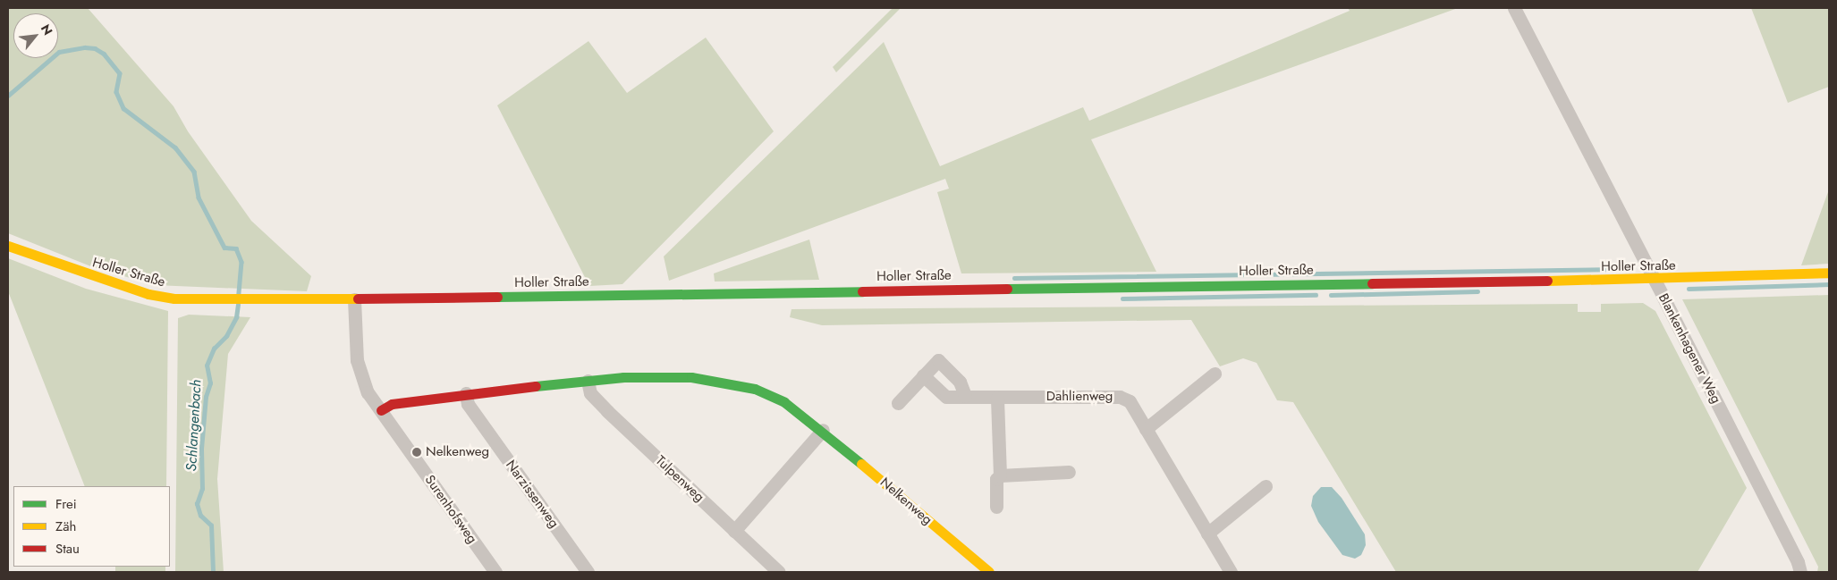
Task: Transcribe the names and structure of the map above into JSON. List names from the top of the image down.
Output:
{
  "streets": {
    "street": [
      "Holler Straße",
      "Blankenhagener Weg",
      "Dahlienweg",
      "Tulpenweg",
      "Narzissenweg",
      "Nelkenweg",
      "Surenhofsweg"
    ]
  },
  "crossings": [
    ["Holler Straße", "Blankenhagener Weg"],
    ["Holler Straße", "Surenhofsweg"],
    ["Tulpenweg", "Nelkenweg"],
    ["Narzissenweg", "Nelkenweg"],
    ["Nelkenweg", "Surenhofsweg"]
  ],
  "water": ["Schlangenbach"],
  "places": ["Nelkenweg"],
  "legend": ["Frei", "Zäh", "Stau"],
  "north": "top right"
}
